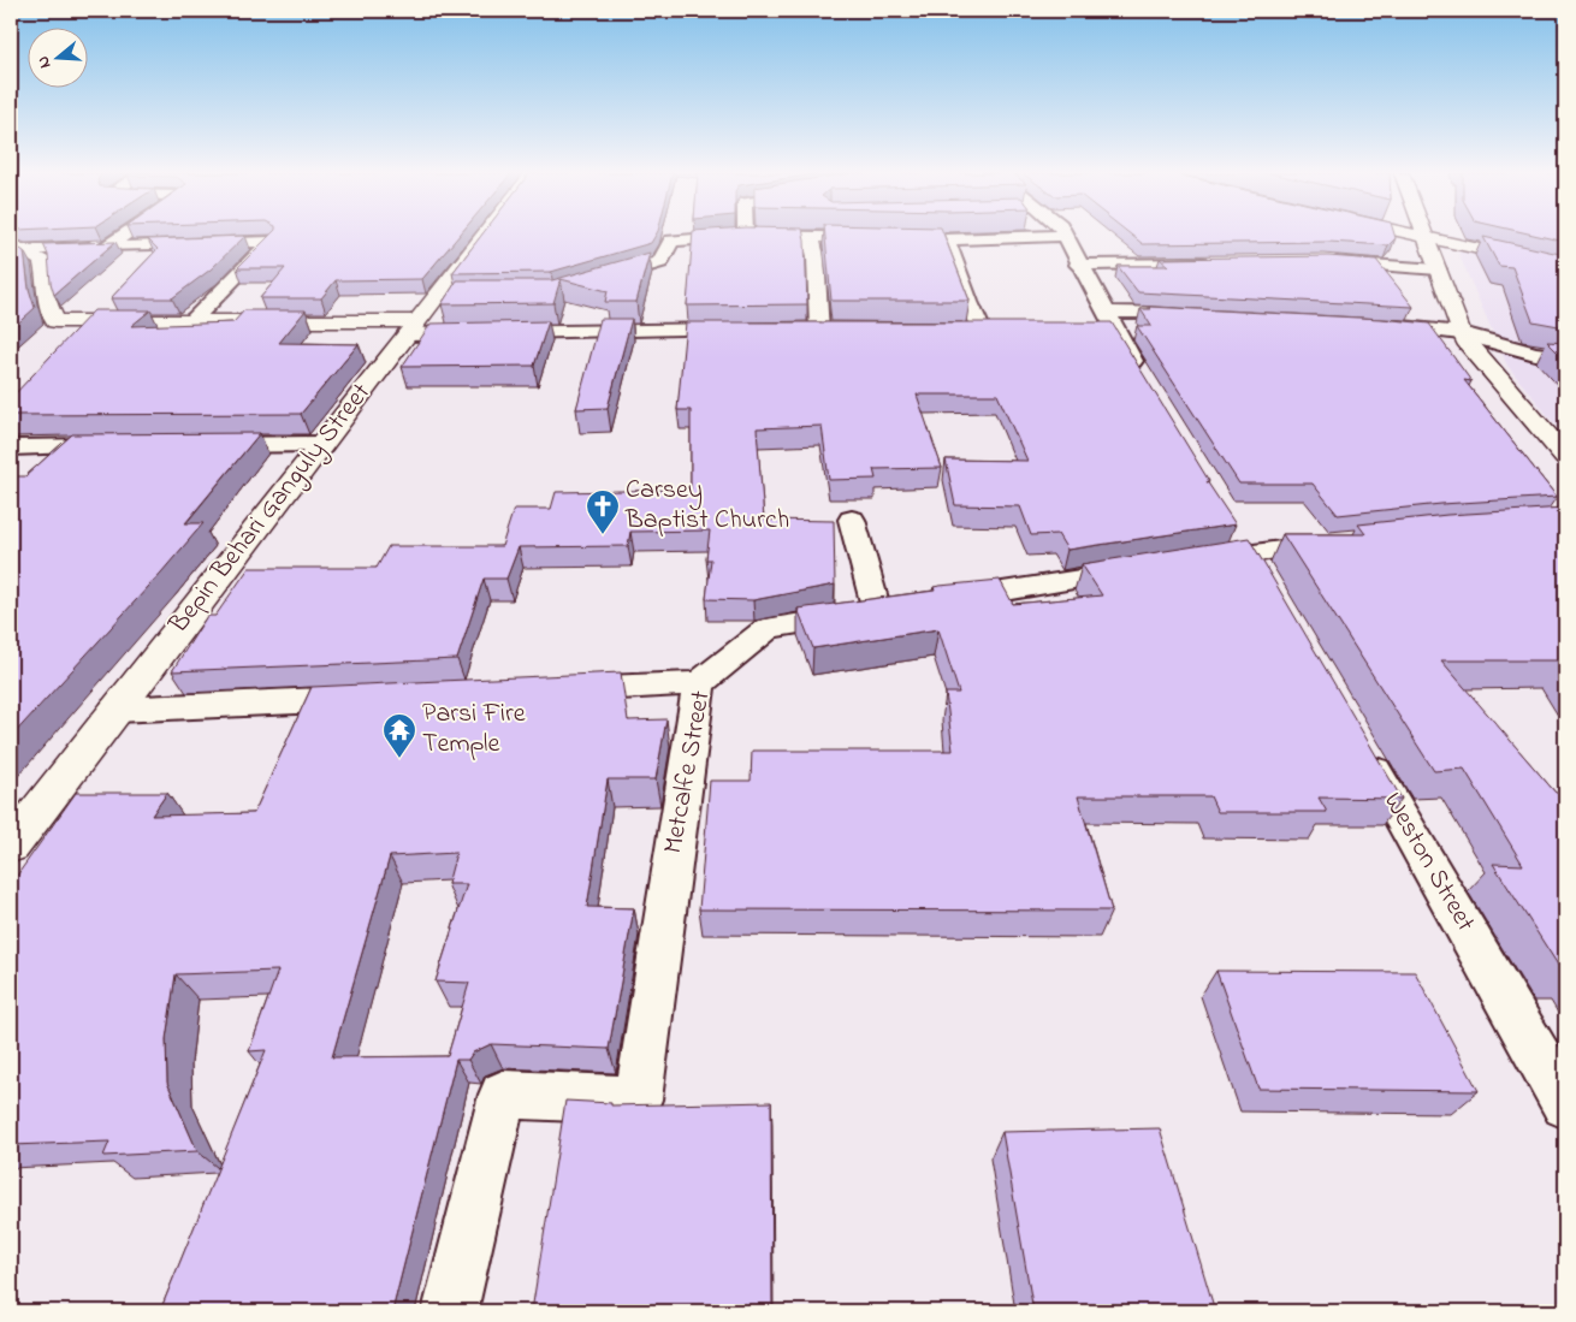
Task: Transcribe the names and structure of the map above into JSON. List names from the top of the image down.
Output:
{
  "streets": {
    "main road": ["Bepin Behari Ganguly Street"],
    "street": ["Metcalfe Street", "Weston Street"]
  },
  "places": {
    "church": ["Carsey Baptist Church"],
    "temple": ["Parsi Fire Temple"]
  },
  "north": "left"
}
